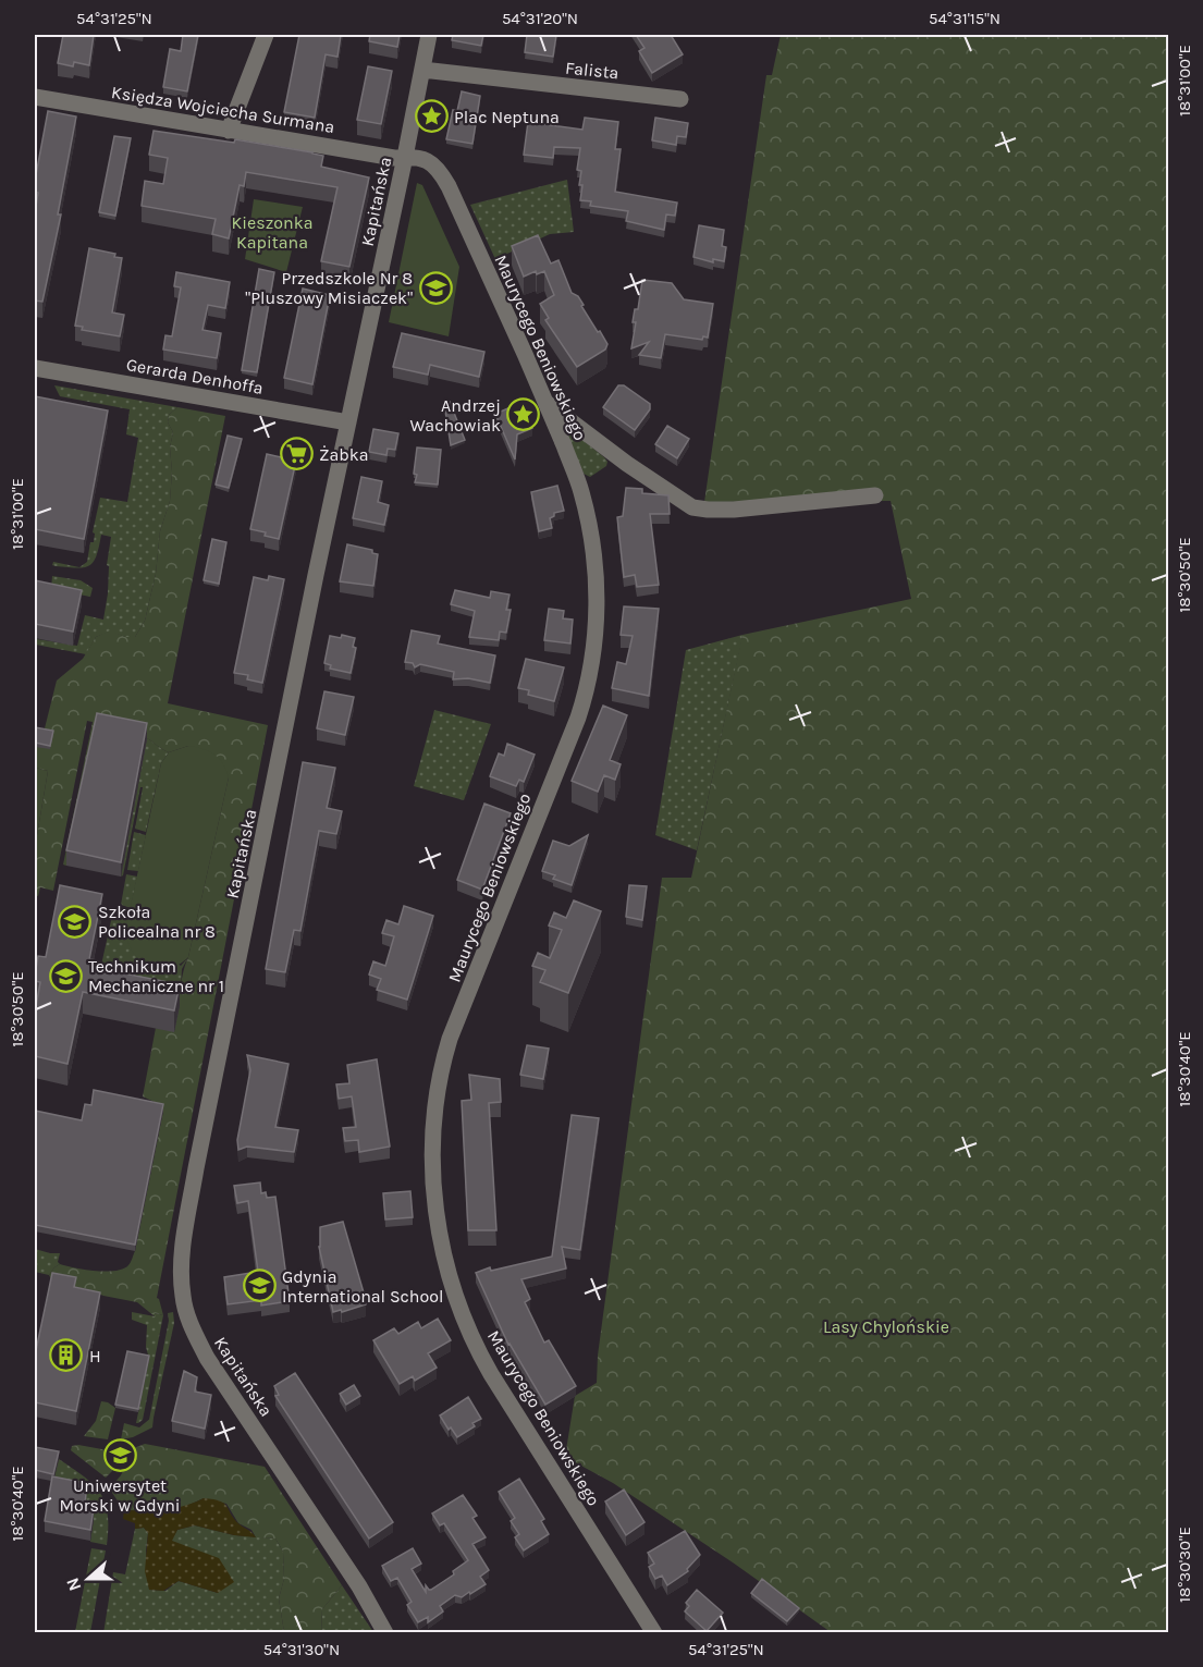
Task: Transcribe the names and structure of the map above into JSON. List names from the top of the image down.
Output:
{
  "streets": {
    "street": [
      "Falista",
      "Księdza Wojciecha Surmana",
      "Kapitańska",
      "Maurycego Beniowskiego",
      "Gerarda Denhoffa"
    ]
  },
  "crossings": [
    ["Falista", "Kapitańska"],
    ["Księdza Wojciecha Surmana", "Kapitańska"],
    ["Księdza Wojciecha Surmana", "Maurycego Beniowskiego"],
    ["Kapitańska", "Maurycego Beniowskiego"],
    ["Kapitańska", "Gerarda Denhoffa"]
  ],
  "parks": ["Kieszonka Kapitana", "Lasy Chylońskie"],
  "places": {
    "place": ["Plac Neptuna", "Andrzej Wachowiak"],
    "school or university": [
      "Przedszkole Nr 8 \"Pluszowy Misiaczek\"",
      "Szkoła Policealna nr 8",
      "Technikum Mechaniczne nr 1",
      "Gdynia International School",
      "Uniwersytet Morski w Gdyni"
    ],
    "supermarket": ["Żabka"],
    "building": ["H"]
  },
  "north": "left",
  "coordinates": [
    "54°31'25\"N",
    "54°31'20\"N",
    "54°31'15\"N",
    "18°31'00\"E",
    "18°30'50\"E",
    "18°30'40\"E",
    "18°30'30\"E",
    "54°31'30\"N"
  ]
}
